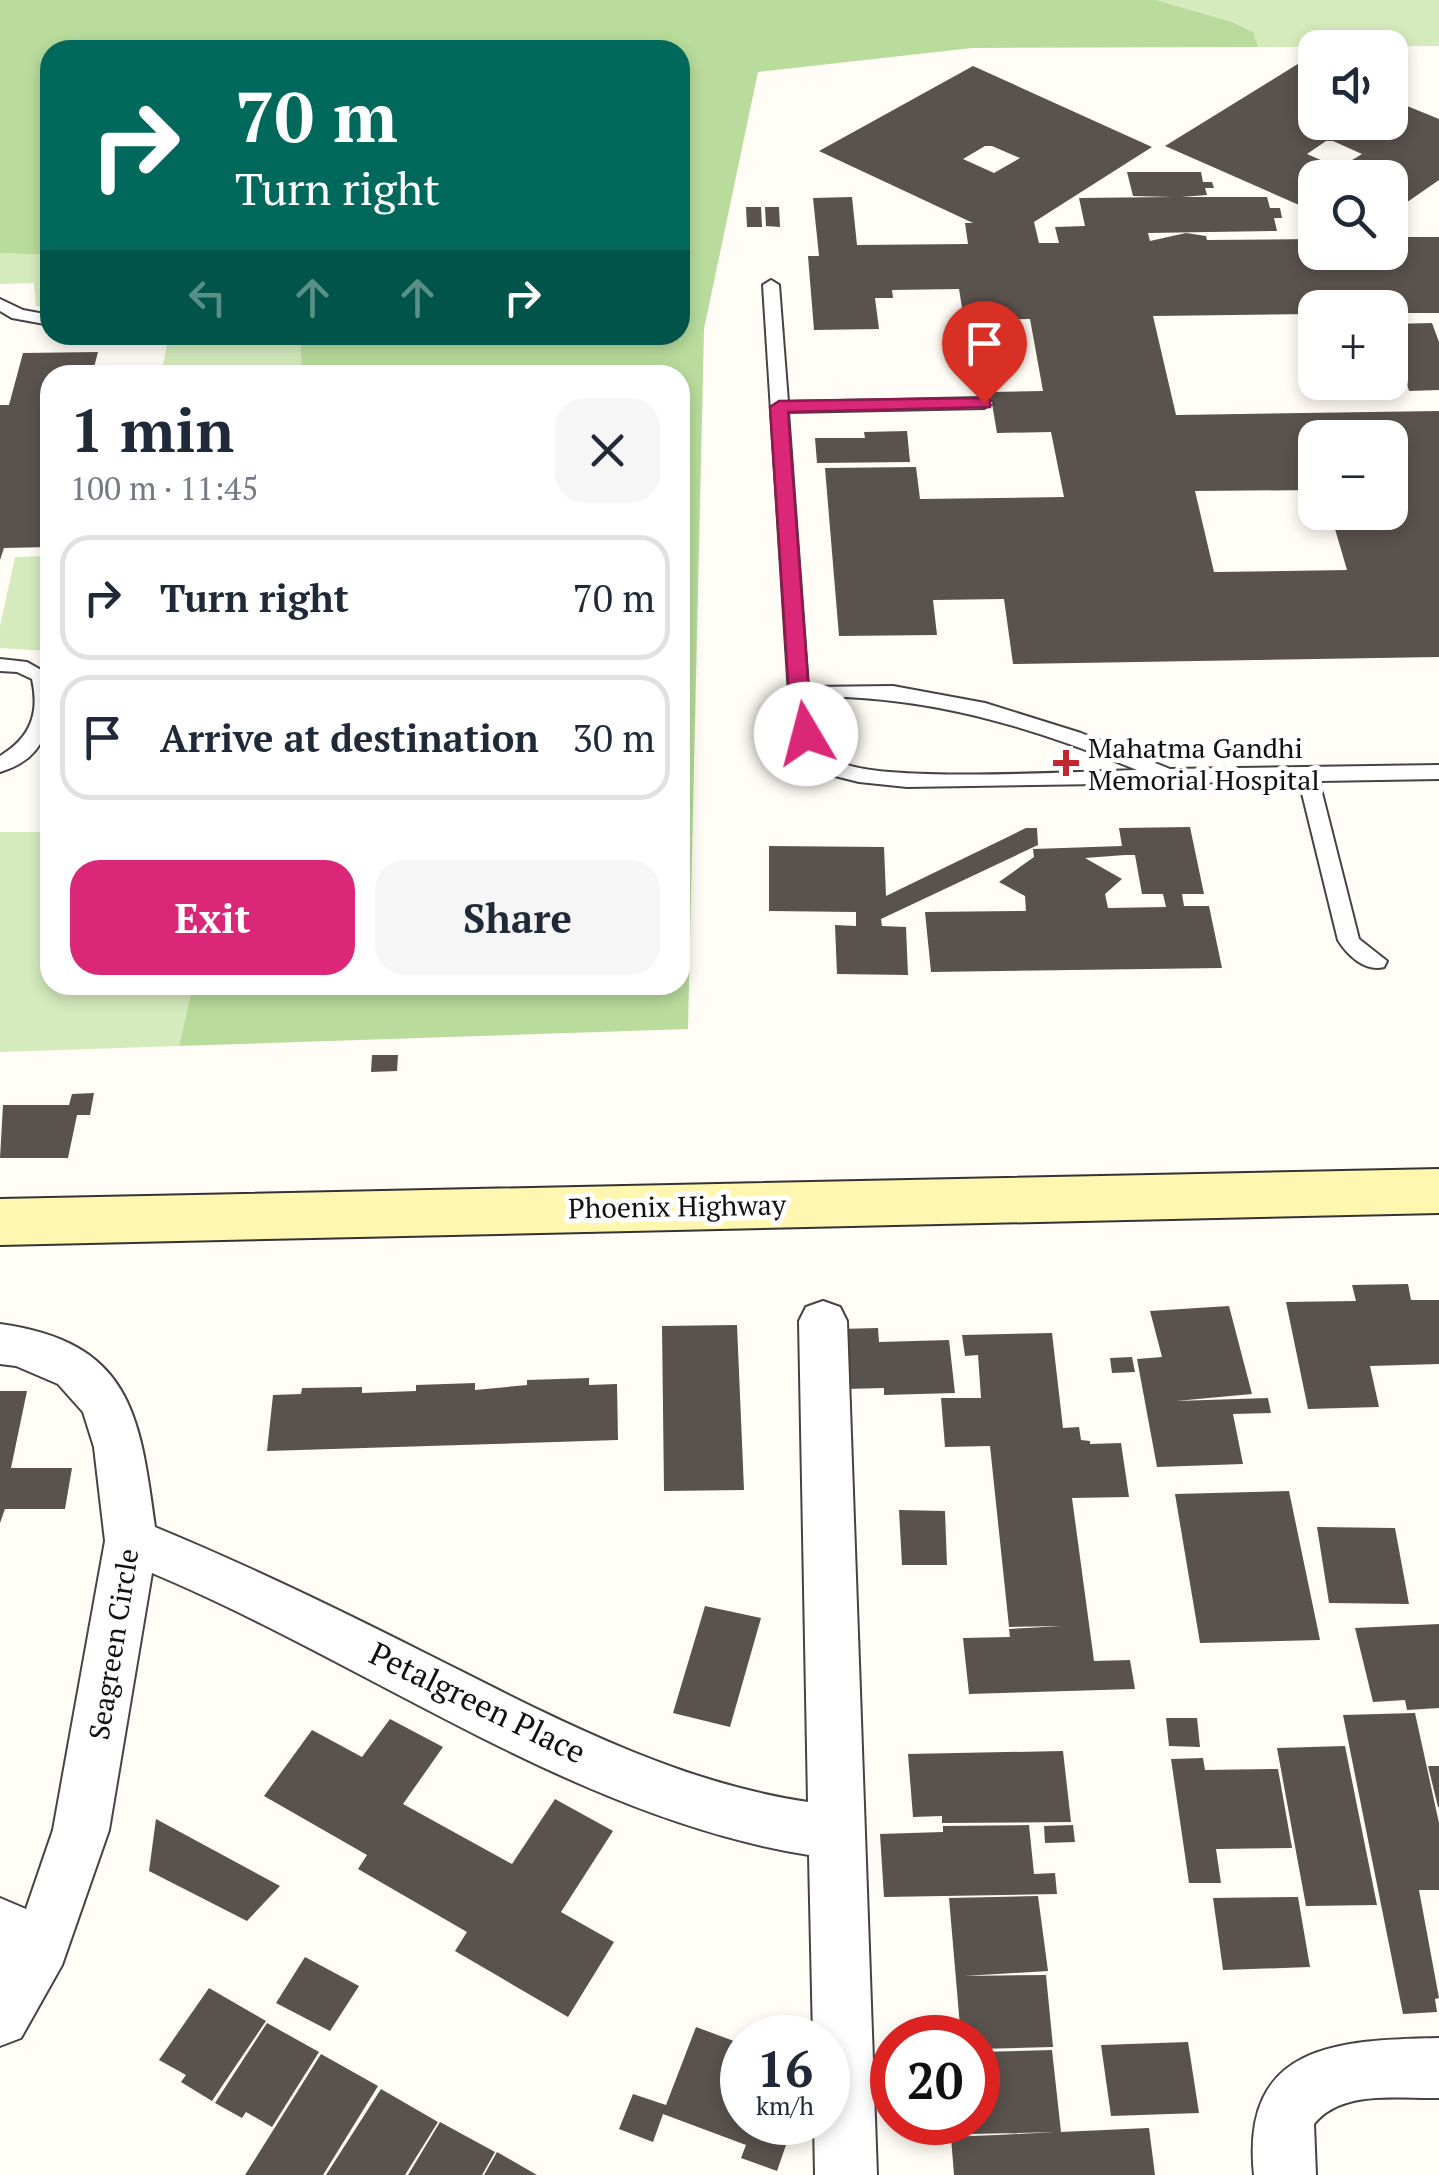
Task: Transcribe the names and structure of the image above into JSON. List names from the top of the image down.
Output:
{
  "streets": {
    "main road": ["Phoenix Highway"],
    "street": ["Seagreen Circle", "Petalgreen Place"]
  },
  "crossings": [
    ["Seagreen Circle", "Petalgreen Place"]
  ],
  "places": {
    "health": ["Mahatma Gandhi Memorial Hospital"]
  },
  "page": {
    "map_buttons": ["+", "−"],
    "turn": ["70 m", "Turn right"],
    "heading": ["1 min", "100 m · 11:45"],
    "list": [
      {
        "name": "Turn right",
        "value": "70 m"
      },
      {
        "name": "Arrive at destination",
        "value": "30 m"
      }
    ],
    "buttons": ["Exit", "Share"],
    "speed": "16 km/h",
    "limit": "20"
  }
}
